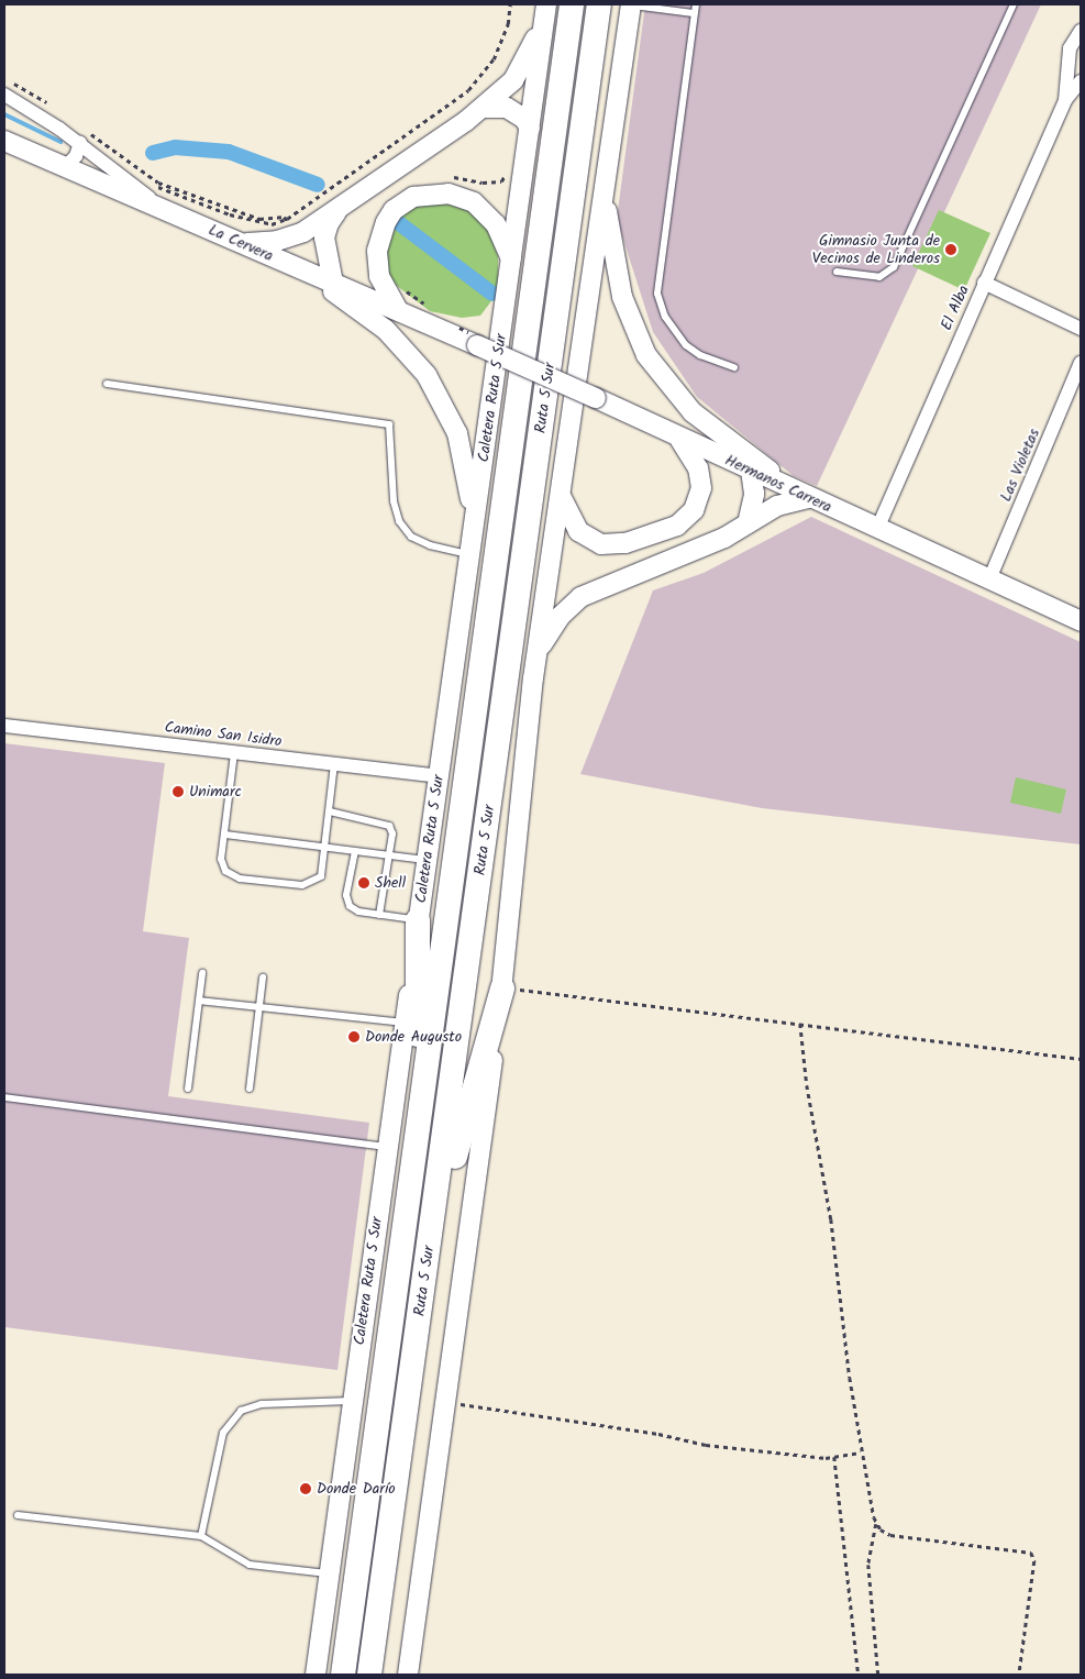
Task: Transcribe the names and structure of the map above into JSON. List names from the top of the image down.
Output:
{
  "streets": {
    "highway": ["Ruta 5 Sur"],
    "main road": ["La Cervera", "Caletera Ruta 5 Sur", "Hermanos Carrera"],
    "street": ["El Alba", "Las Violetas", "Camino San Isidro"]
  },
  "crossings": [
    ["La Cervera", "Hermanos Carrera"],
    ["El Alba", "Hermanos Carrera"],
    ["Caletera Ruta 5 Sur", "Camino San Isidro"],
    ["Las Violetas", "Hermanos Carrera"]
  ],
  "places": [
    "Gimnasio Junta de Vecinos de Linderos",
    "Unimarc",
    "Shell",
    "Donde Augusto",
    "Donde Darío"
  ]
}
